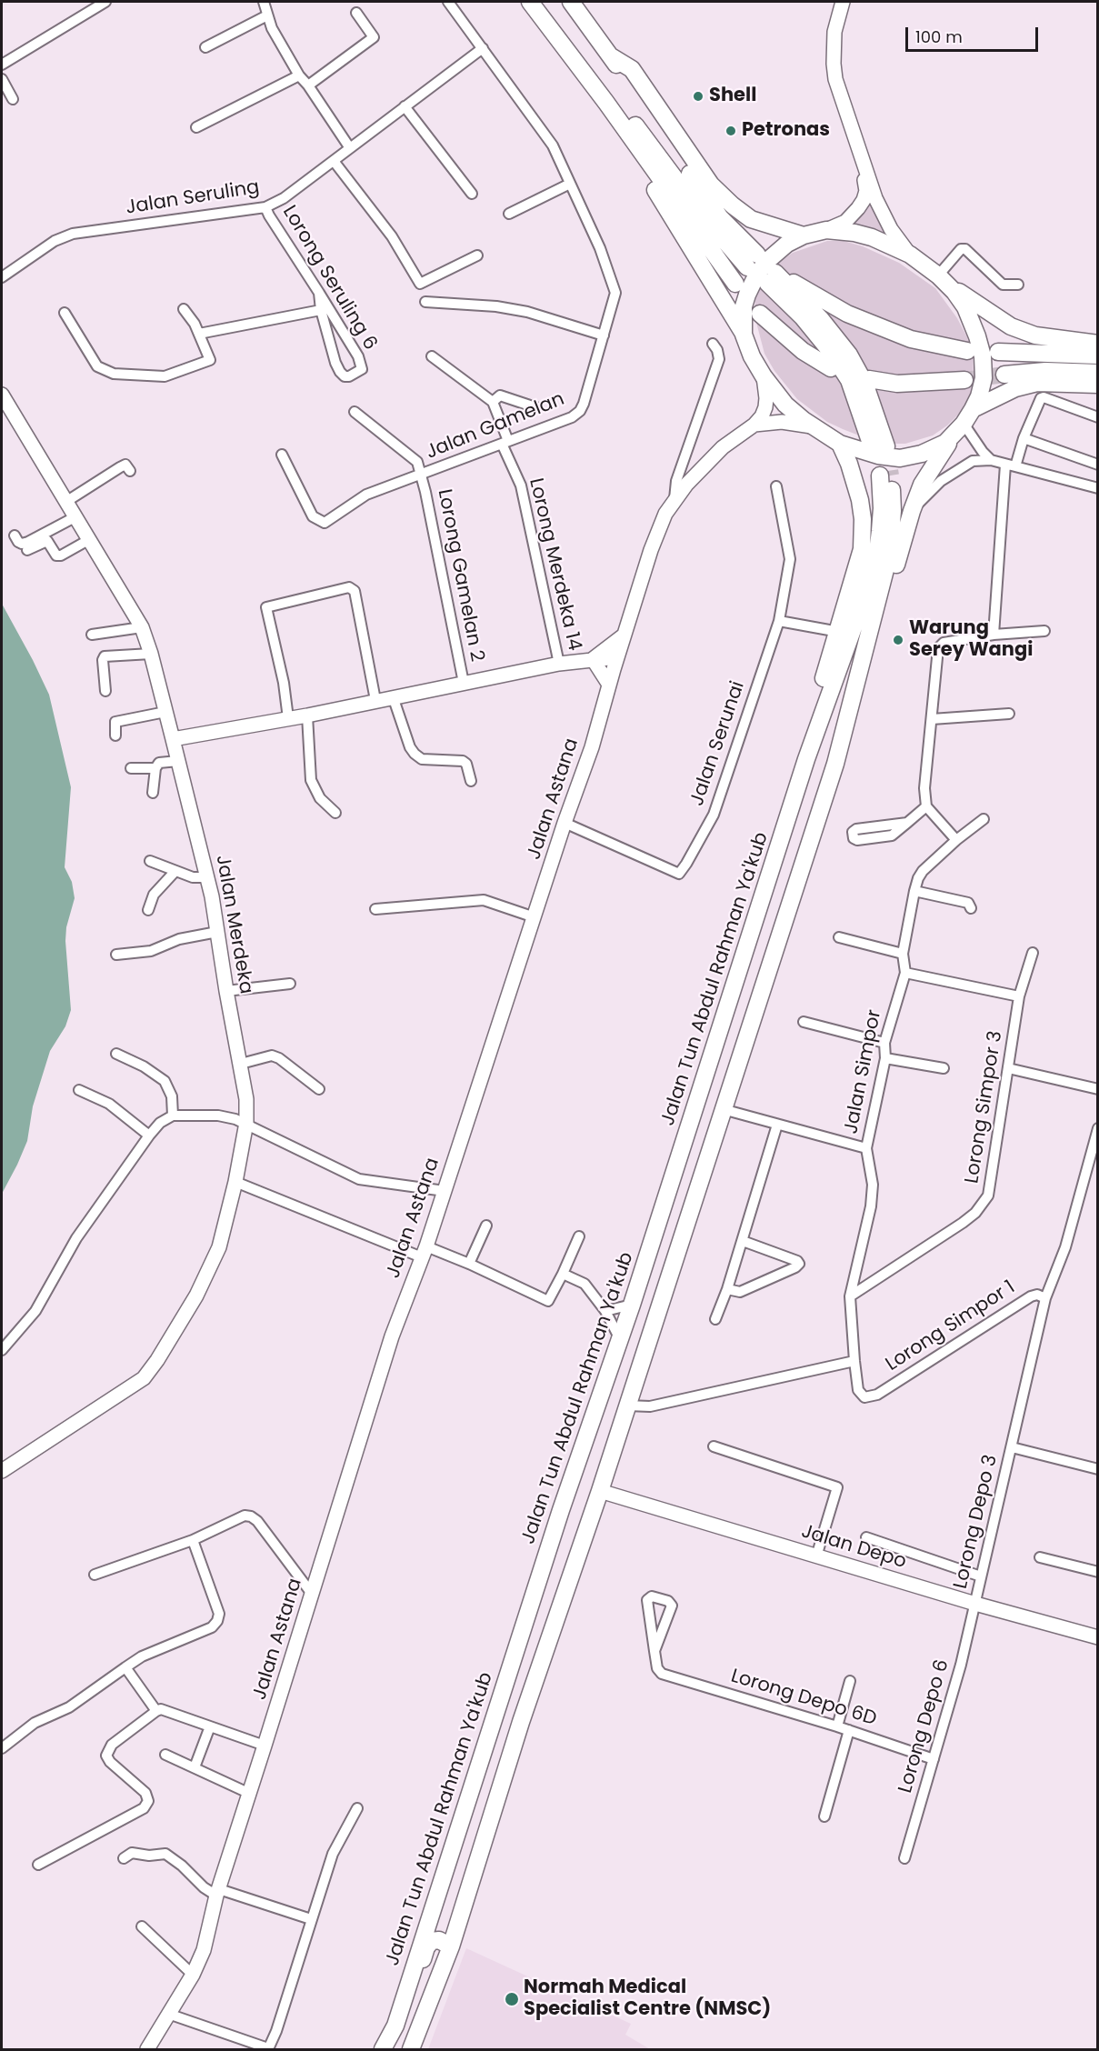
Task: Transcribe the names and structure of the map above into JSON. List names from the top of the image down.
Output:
{
  "streets": {
    "main road": [
      "Jalan Astana",
      "Jalan Merdeka",
      "Jalan Tun Abdul Rahman Ya'kub",
      "Jalan Depo"
    ],
    "street": [
      "Jalan Seruling",
      "Lorong Seruling 6",
      "Jalan Gamelan",
      "Lorong Merdeka 14",
      "Lorong Gamelan 2",
      "Jalan Serunai",
      "Jalan Simpor",
      "Lorong Simpor 3",
      "Lorong Simpor 1",
      "Lorong Depo 3",
      "Lorong Depo 6D",
      "Lorong Depo 6"
    ]
  },
  "crossings": [
    ["Jalan Seruling", "Lorong Seruling 6"],
    ["Jalan Seruling", "Jalan Gamelan"],
    ["Jalan Gamelan", "Lorong Merdeka 14"],
    ["Jalan Gamelan", "Lorong Gamelan 2"],
    ["Jalan Serunai", "Jalan Astana"],
    ["Jalan Simpor", "Lorong Simpor 3"],
    ["Jalan Simpor", "Lorong Simpor 1"],
    ["Lorong Simpor 1", "Lorong Depo 3"],
    ["Lorong Depo 3", "Jalan Depo"],
    ["Lorong Depo 3", "Lorong Depo 6"],
    ["Jalan Depo", "Lorong Depo 6"],
    ["Lorong Depo 6D", "Lorong Depo 6"]
  ],
  "places": [
    "Shell",
    "Petronas",
    "Warung Serey Wangi",
    "Normah Medical Specialist Centre (NMSC)"
  ],
  "scale_bar": "100 m"
}
